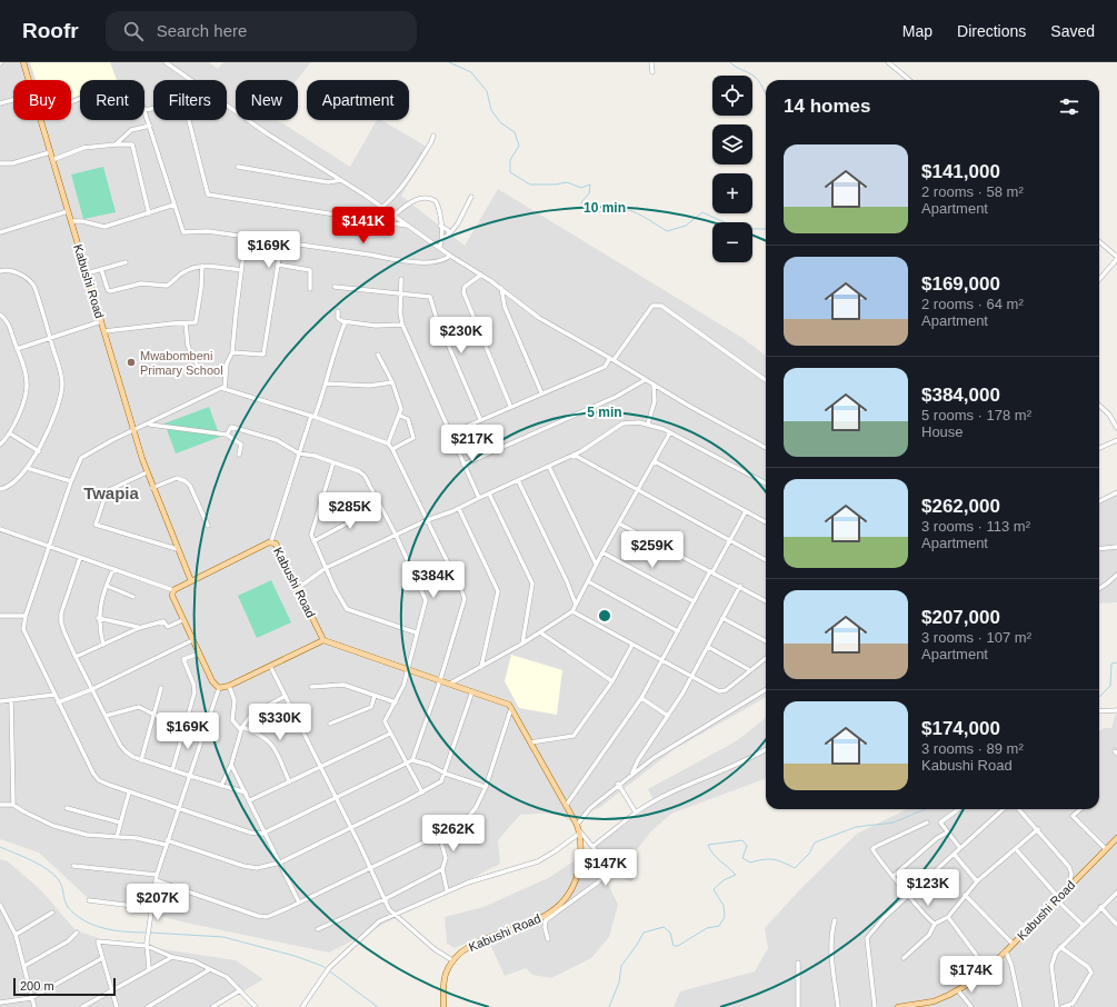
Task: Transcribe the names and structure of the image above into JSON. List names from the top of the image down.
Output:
{
  "streets": {
    "main road": ["Kabushi Road"]
  },
  "districts": ["Twapia"],
  "places": ["Mwabombeni Primary School"],
  "scale_bar": "200 m",
  "page": {
    "header": "Roofr",
    "search": "Search here",
    "nav": ["Map", "Directions", "Saved"],
    "map_buttons": ["+", "−"],
    "chip": [
      "Buy",
      "Rent",
      "Filters",
      "New",
      "Apartment"
    ],
    "heading": "14 homes",
    "list": [
      {
        "name": "$141,000",
        "note": "2 rooms · 58 m² · Apartment"
      },
      {
        "name": "$169,000",
        "note": "2 rooms · 64 m² · Apartment"
      },
      {
        "name": "$384,000",
        "note": "5 rooms · 178 m² · House"
      },
      {
        "name": "$262,000",
        "note": "3 rooms · 113 m² · Apartment"
      },
      {
        "name": "$207,000",
        "note": "3 rooms · 107 m² · Apartment"
      },
      {
        "name": "$174,000",
        "note": "3 rooms · 89 m² · Kabushi Road"
      }
    ],
    "price": [
      "$141K",
      "$169K",
      "$230K",
      "$217K",
      "$285K",
      "$259K",
      "$384K",
      "$330K",
      "$169K",
      "$262K",
      "$147K",
      "$123K",
      "$207K",
      "$174K"
    ],
    "scale": "200 m"
  },
  "rings": ["10 min", "5 min"]
}
